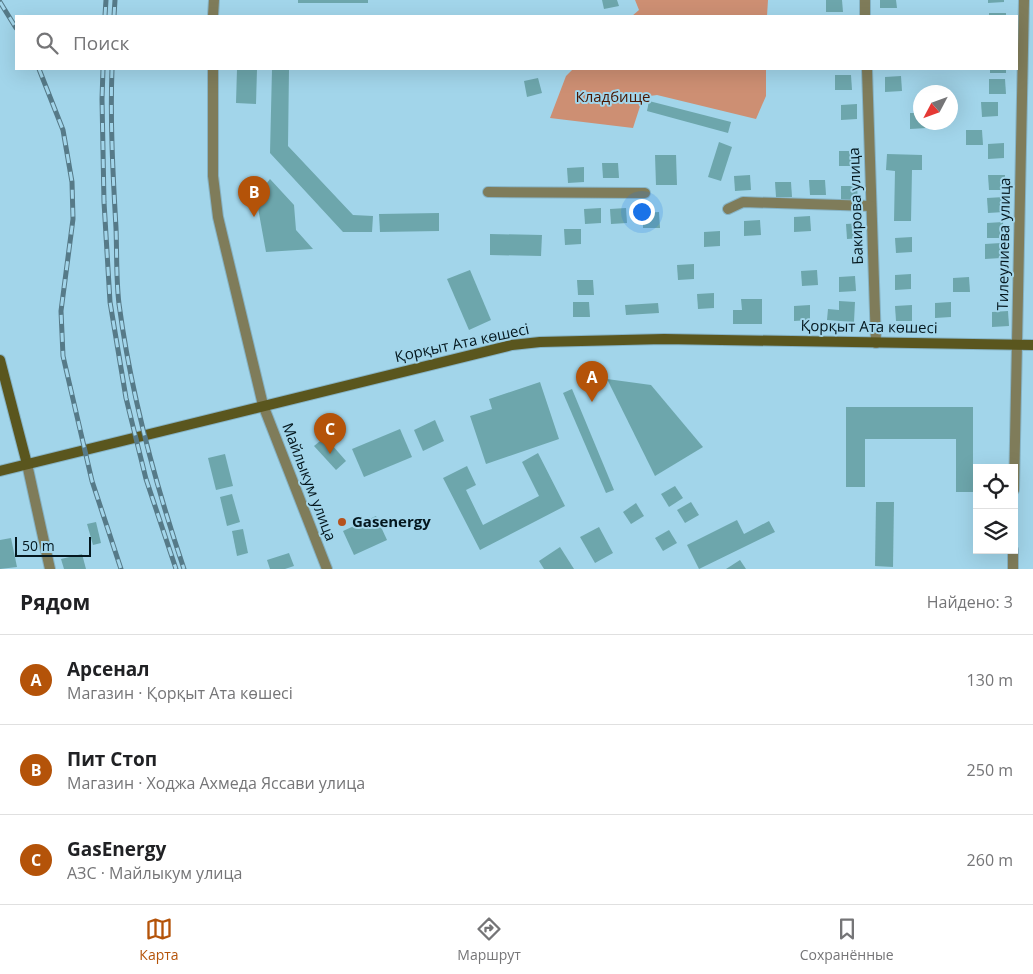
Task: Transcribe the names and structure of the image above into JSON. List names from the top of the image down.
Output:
{
  "streets": {
    "main road": ["Қорқыт Ата көшесі"],
    "street": ["Бакирова улица", "Тилеулиева улица", "Майлыкум улица"]
  },
  "crossings": [
    ["Бакирова улица", "Қорқыт Ата көшесі"],
    ["Тилеулиева улица", "Қорқыт Ата көшесі"],
    ["Қорқыт Ата көшесі", "Майлыкум улица"]
  ],
  "parks": ["Кладбище"],
  "places": ["Gasenergy"],
  "scale_bar": "50 m",
  "north": "bottom left",
  "page": {
    "search": "Поиск",
    "pins": ["B", "A", "C"],
    "scale": "50 m",
    "heading": ["Рядом", "Найдено: 3"],
    "list": [
      {
        "mark": "A",
        "name": "Арсенал",
        "note": "Магазин · Қорқыт Ата көшесі",
        "value": "130 m"
      },
      {
        "mark": "B",
        "name": "Пит Стоп",
        "note": "Магазин · Ходжа Ахмеда Яссави улица",
        "value": "250 m"
      },
      {
        "mark": "C",
        "name": "GasEnergy",
        "note": "АЗС · Майлыкум улица",
        "value": "260 m"
      }
    ],
    "nav": ["Карта", "Маршрут", "Сохранённые"]
  }
}
